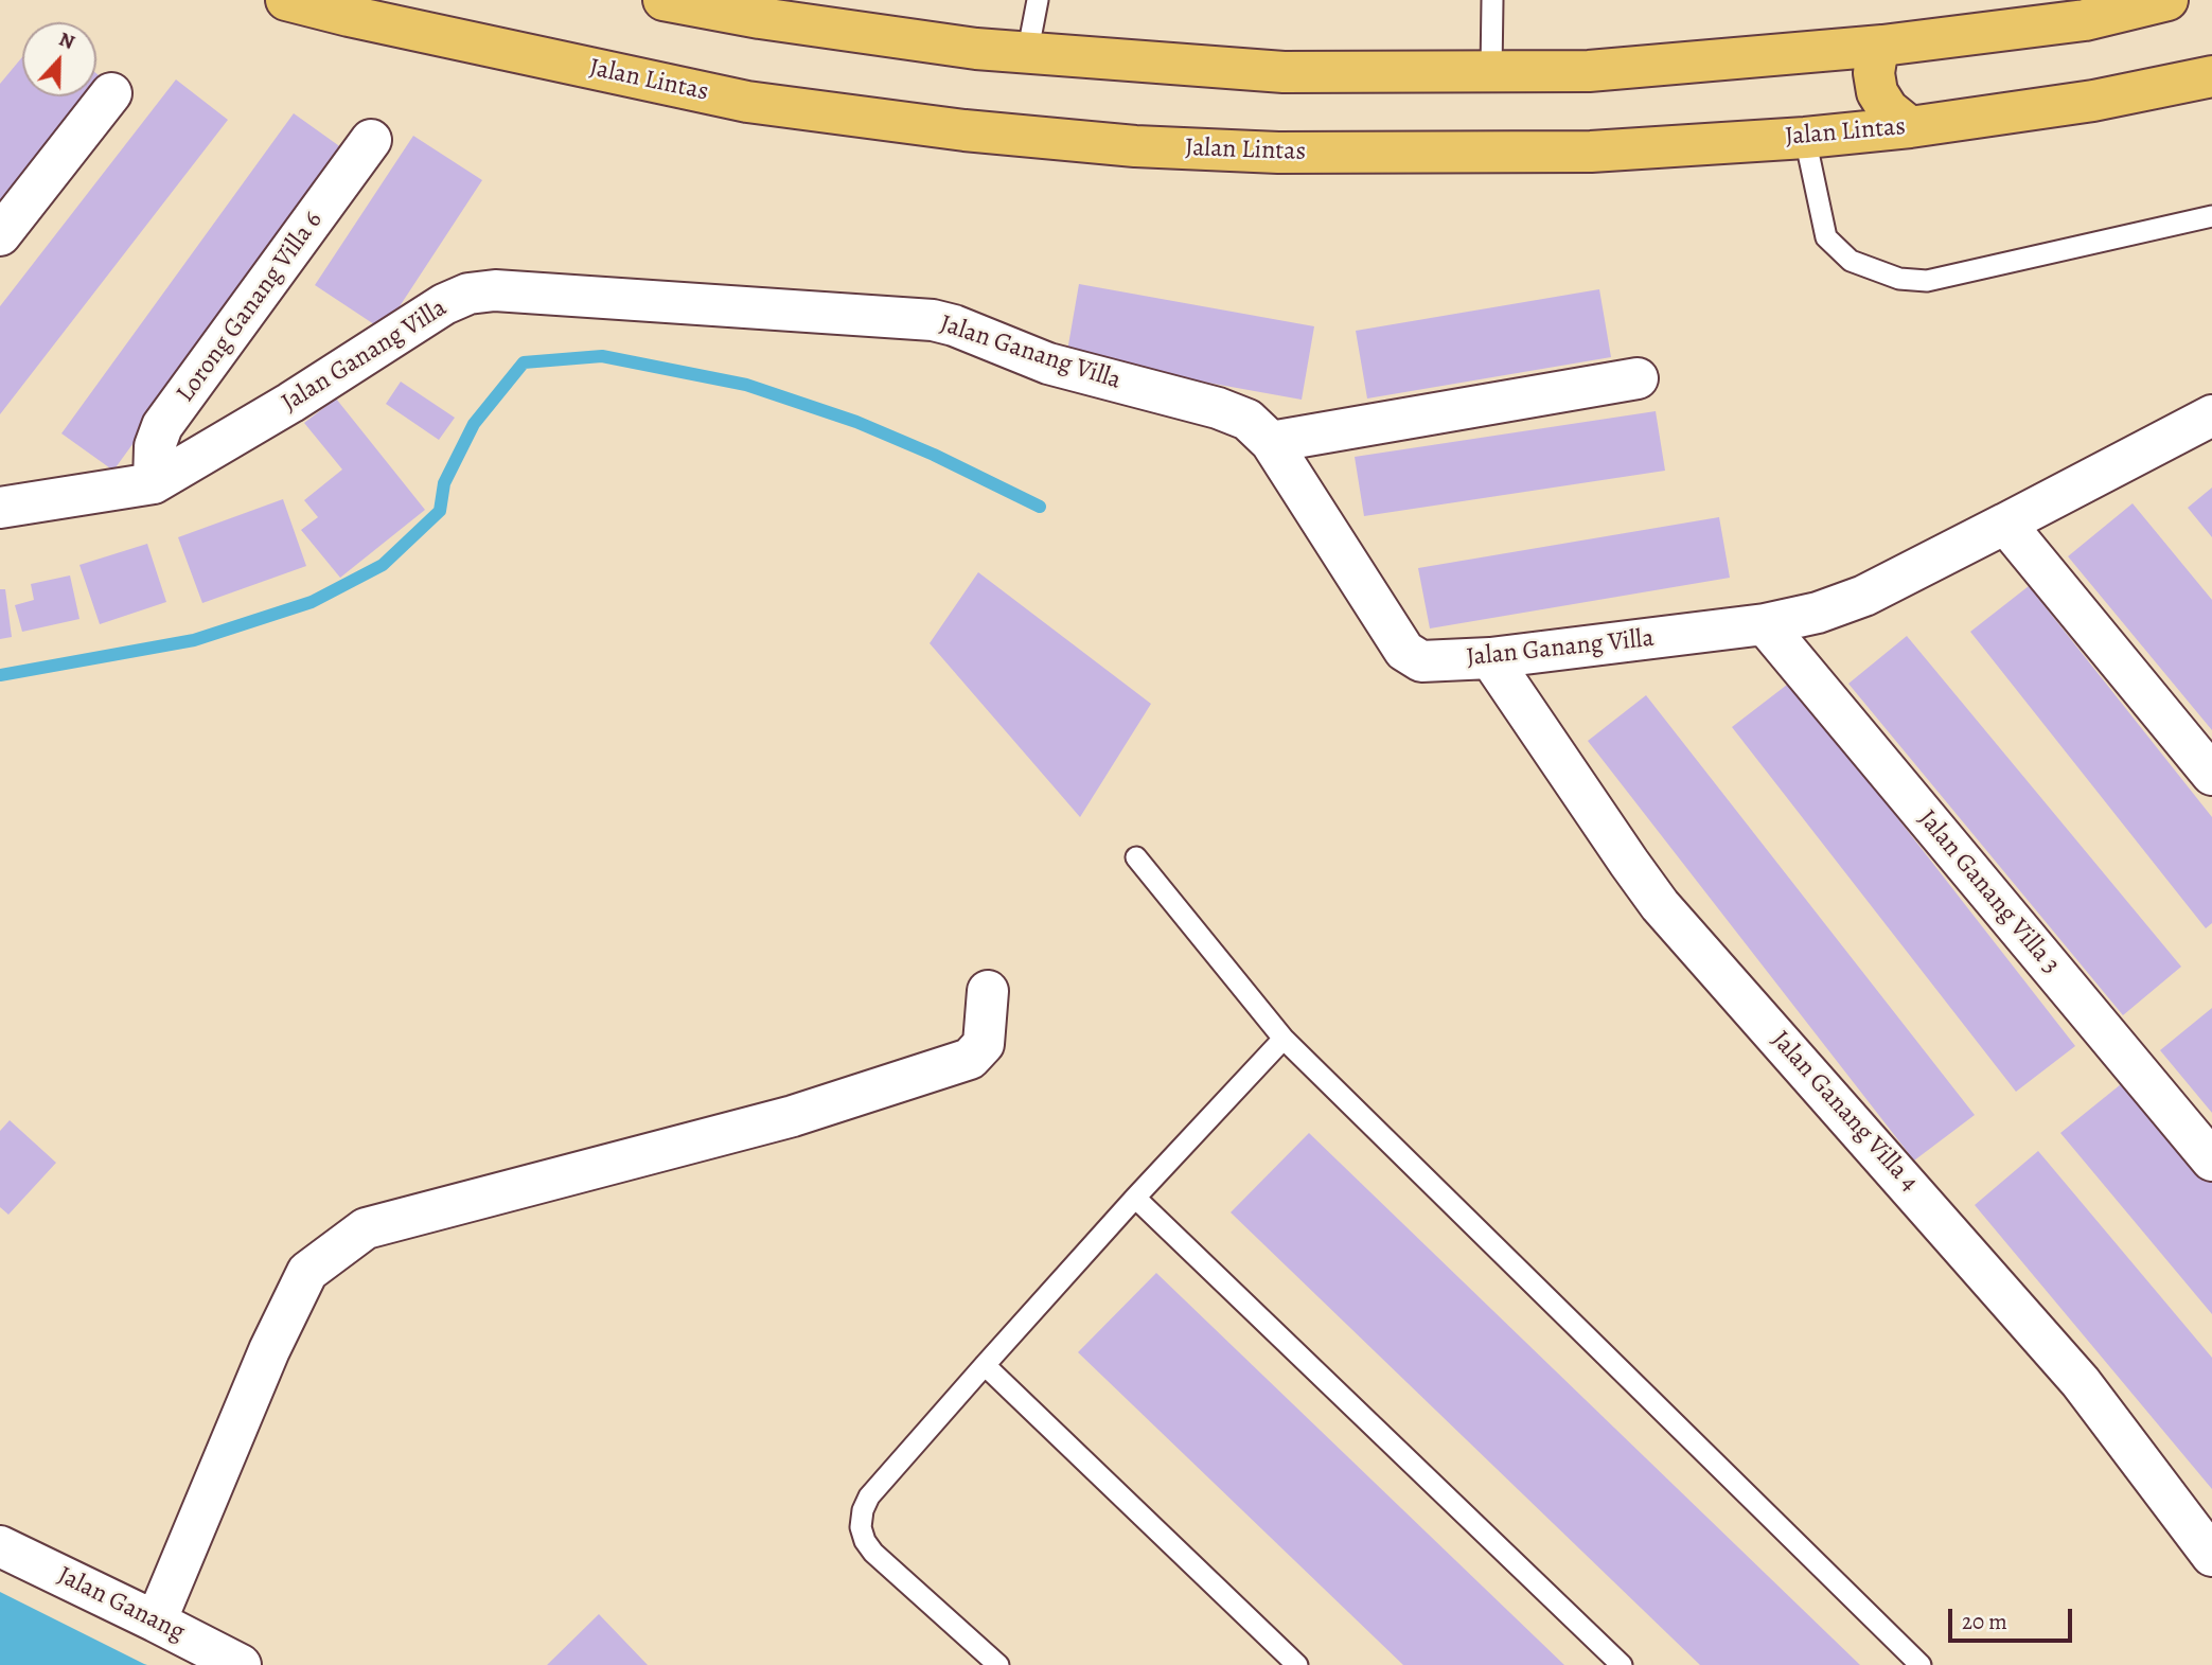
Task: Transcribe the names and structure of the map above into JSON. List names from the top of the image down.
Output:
{
  "streets": {
    "highway": ["Jalan Lintas"],
    "street": [
      "Lorong Ganang Villa 6",
      "Jalan Ganang Villa",
      "Jalan Ganang Villa 3",
      "Jalan Ganang Villa 4",
      "Jalan Ganang"
    ]
  },
  "crossings": [
    ["Lorong Ganang Villa 6", "Jalan Ganang Villa"],
    ["Jalan Ganang Villa", "Jalan Ganang Villa 3"],
    ["Jalan Ganang Villa", "Jalan Ganang Villa 4"]
  ],
  "scale_bar": "20 m",
  "north": "top"
}
